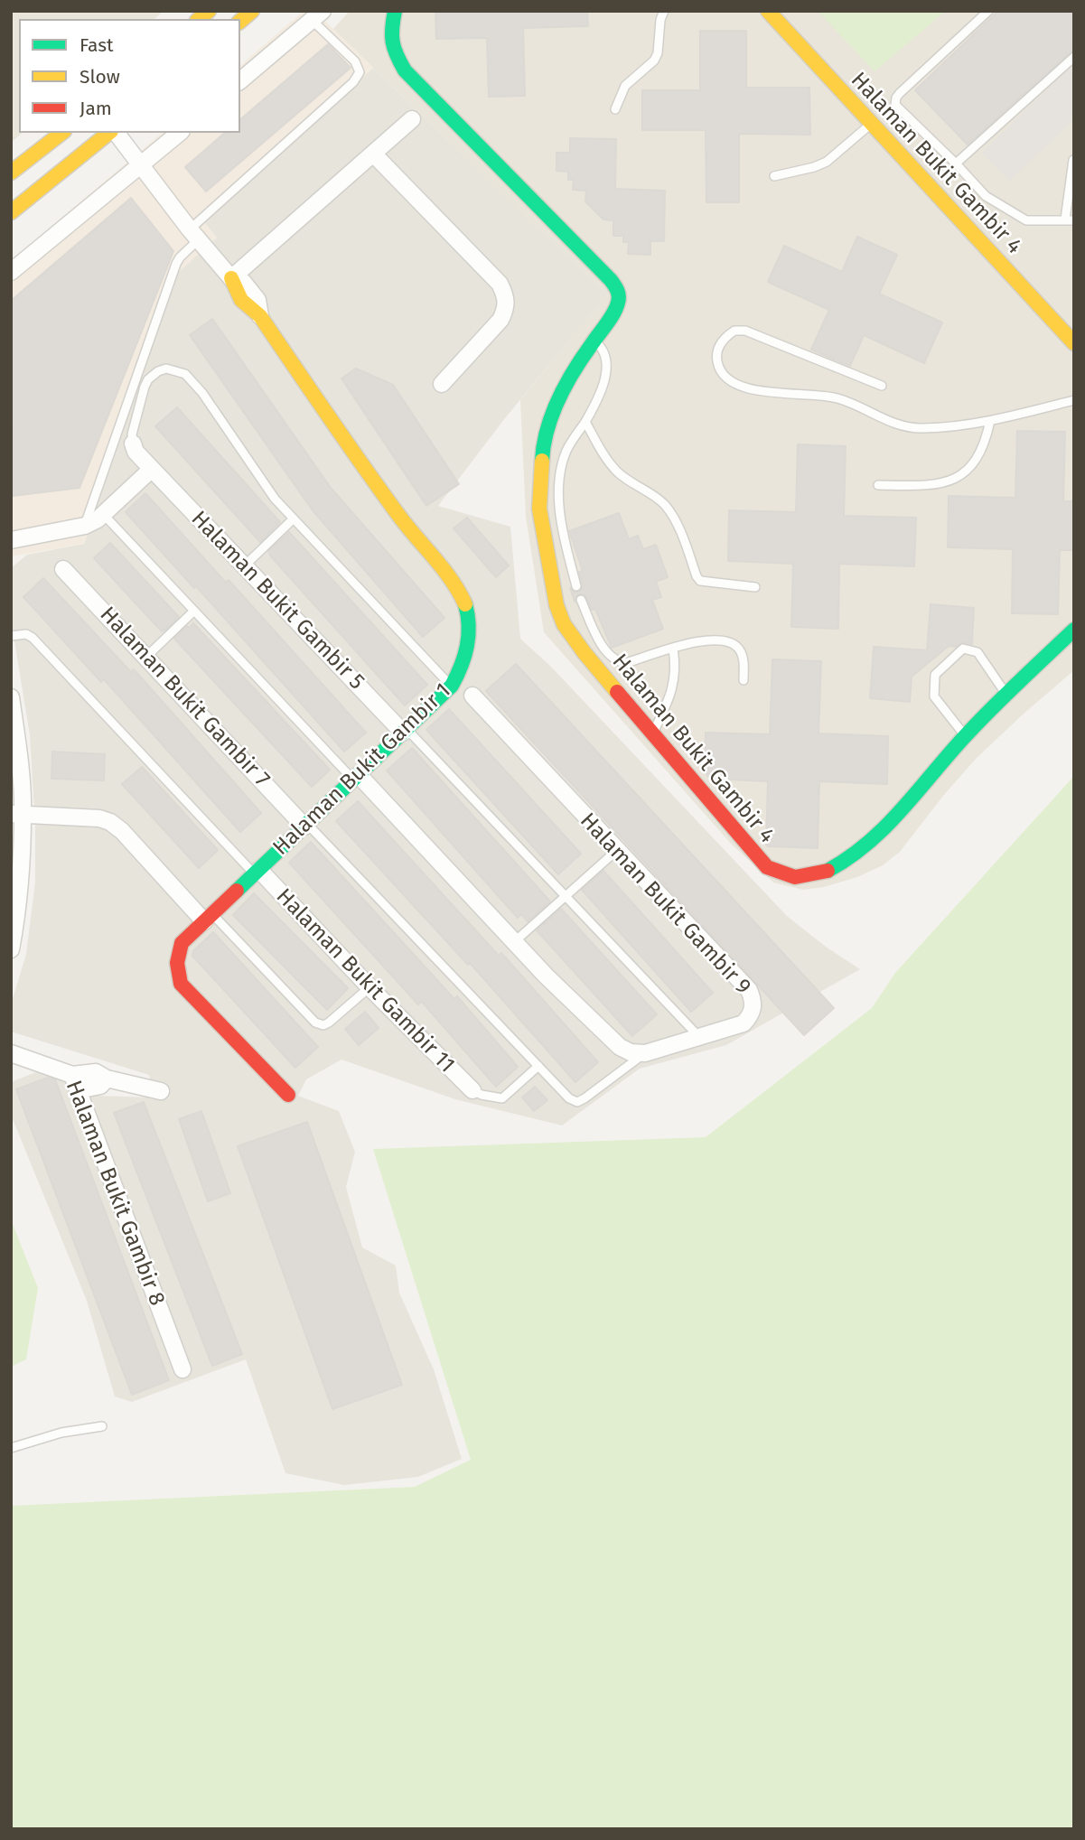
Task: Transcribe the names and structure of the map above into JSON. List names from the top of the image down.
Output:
{
  "streets": {
    "street": [
      "Halaman Bukit Gambir 4",
      "Halaman Bukit Gambir 5",
      "Halaman Bukit Gambir 7",
      "Halaman Bukit Gambir 1",
      "Halaman Bukit Gambir 9",
      "Halaman Bukit Gambir 11",
      "Halaman Bukit Gambir 8"
    ]
  },
  "crossings": [
    ["Halaman Bukit Gambir 5", "Halaman Bukit Gambir 1"],
    ["Halaman Bukit Gambir 7", "Halaman Bukit Gambir 1"],
    ["Halaman Bukit Gambir 1", "Halaman Bukit Gambir 11"]
  ],
  "legend": ["Fast", "Slow", "Jam"]
}
